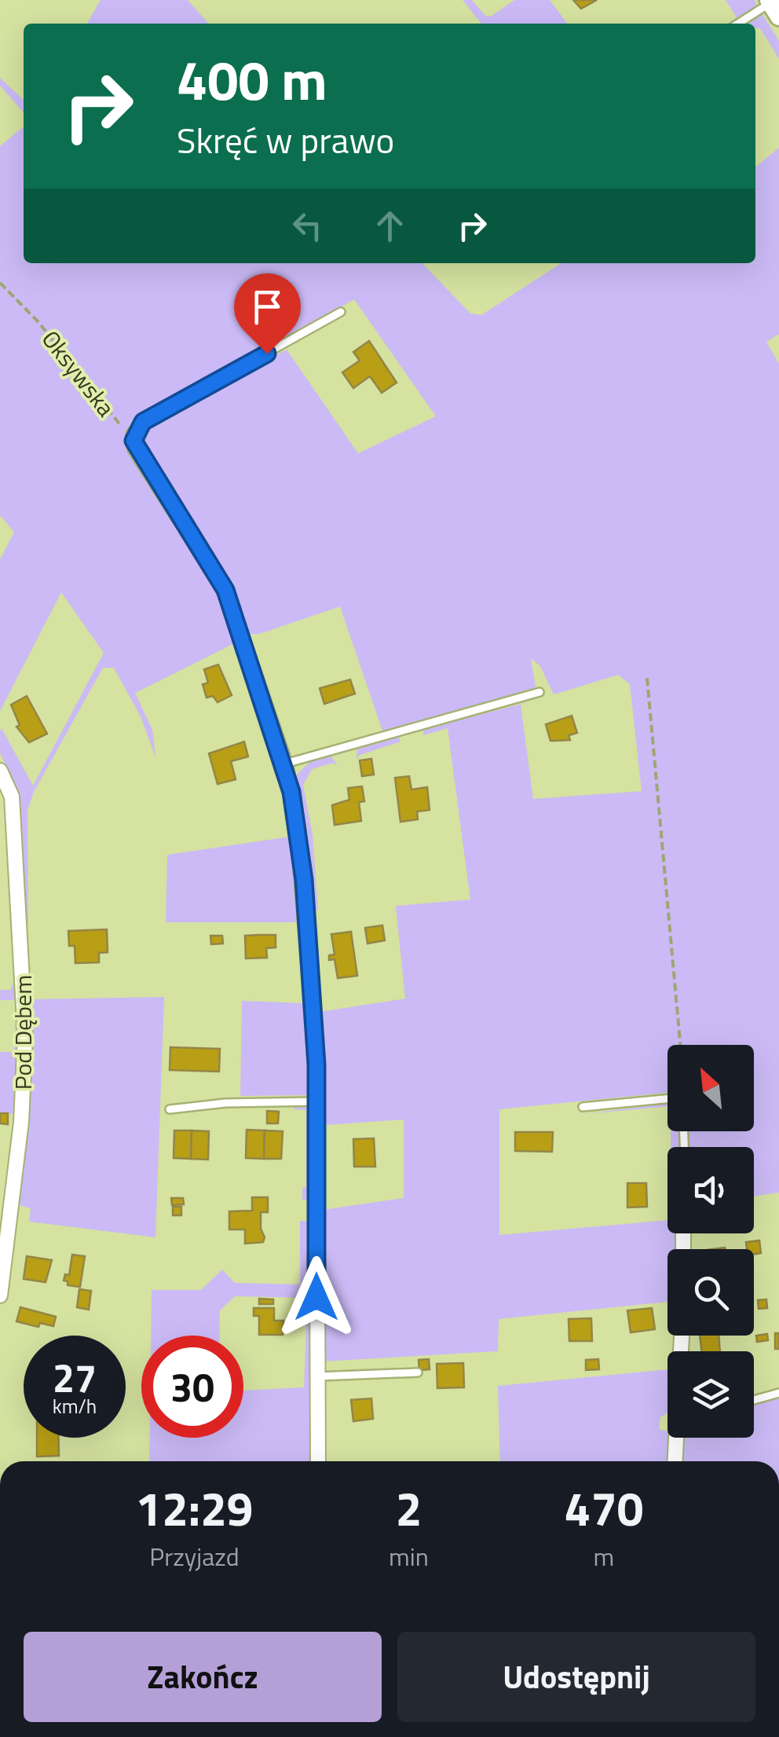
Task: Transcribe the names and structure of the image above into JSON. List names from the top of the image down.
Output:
{
  "streets": {
    "street": ["Oksywska", "Pod Dębem"]
  },
  "north": "top left",
  "page": {
    "turn": ["400 m", "Skręć w prawo"],
    "speed": "27 km/h",
    "limit": "30",
    "eta": [
      "12:29",
      "Przyjazd",
      "2",
      "min",
      "470",
      "m"
    ],
    "buttons": ["Zakończ", "Udostępnij"]
  }
}
